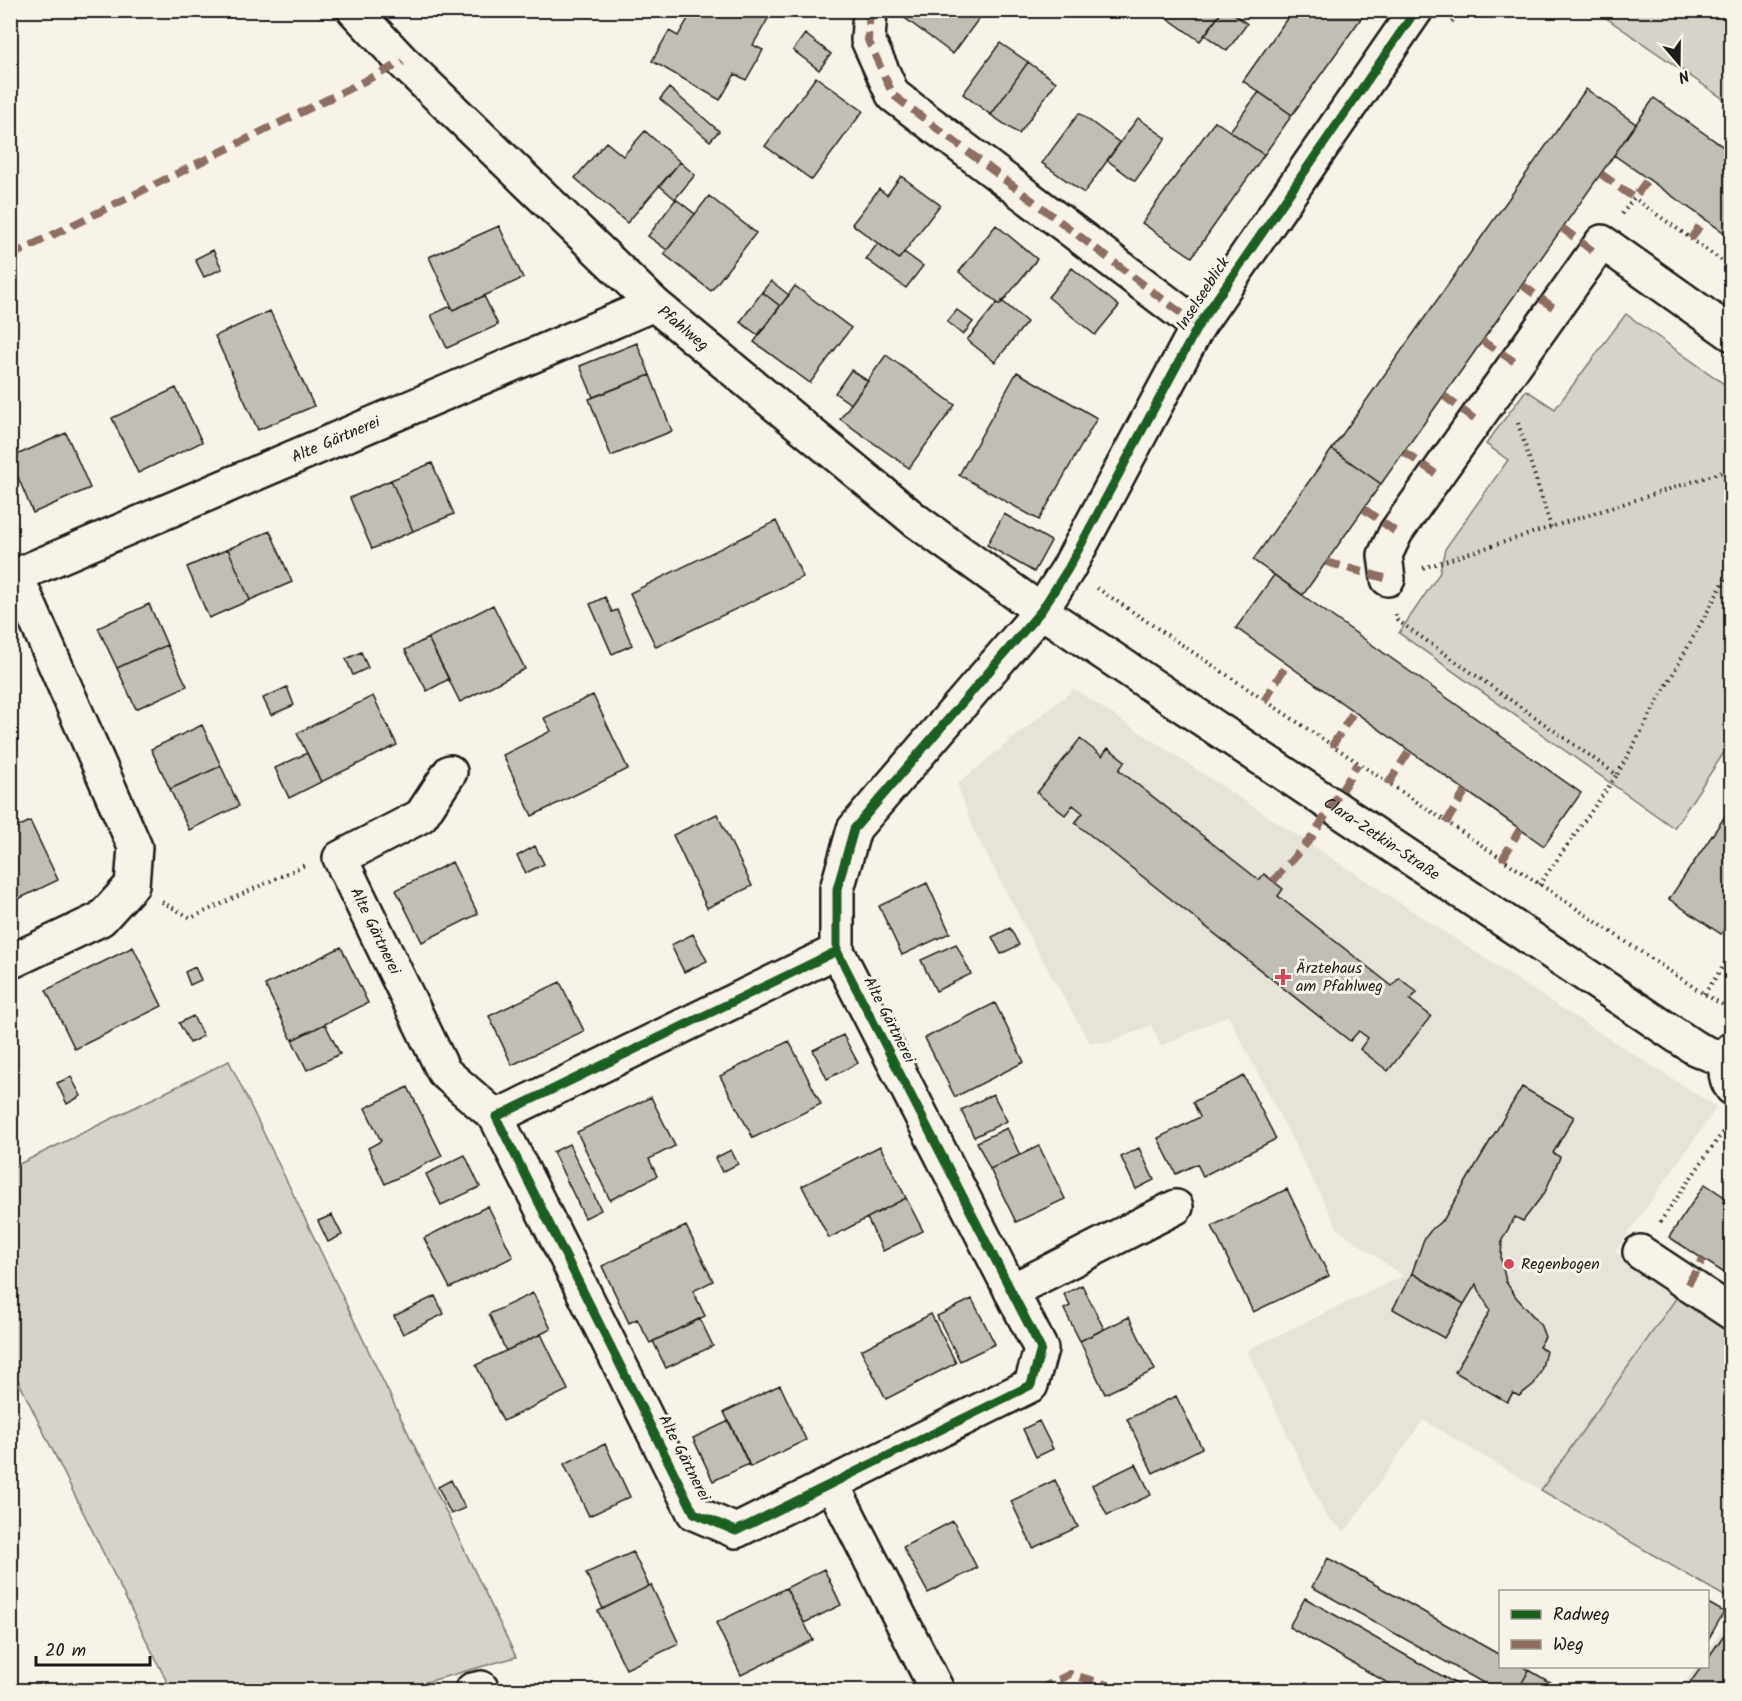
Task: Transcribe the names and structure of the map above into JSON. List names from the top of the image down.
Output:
{
  "streets": {
    "street": [
      "Inselseeblick",
      "Pfahlweg",
      "Alte Gärtnerei",
      "Clara-Zetkin-Straße"
    ]
  },
  "crossings": [
    ["Inselseeblick", "Pfahlweg"],
    ["Inselseeblick", "Alte Gärtnerei"],
    ["Inselseeblick", "Clara-Zetkin-Straße"],
    ["Pfahlweg", "Alte Gärtnerei"],
    ["Pfahlweg", "Clara-Zetkin-Straße"],
    ["Alte Gärtnerei", "Clara-Zetkin-Straße"]
  ],
  "places": {
    "health": ["Ärztehaus am Pfahlweg"],
    "other": ["Regenbogen"]
  },
  "legend": ["Radweg", "Weg"],
  "scale_bar": "20 m",
  "north": "bottom"
}
